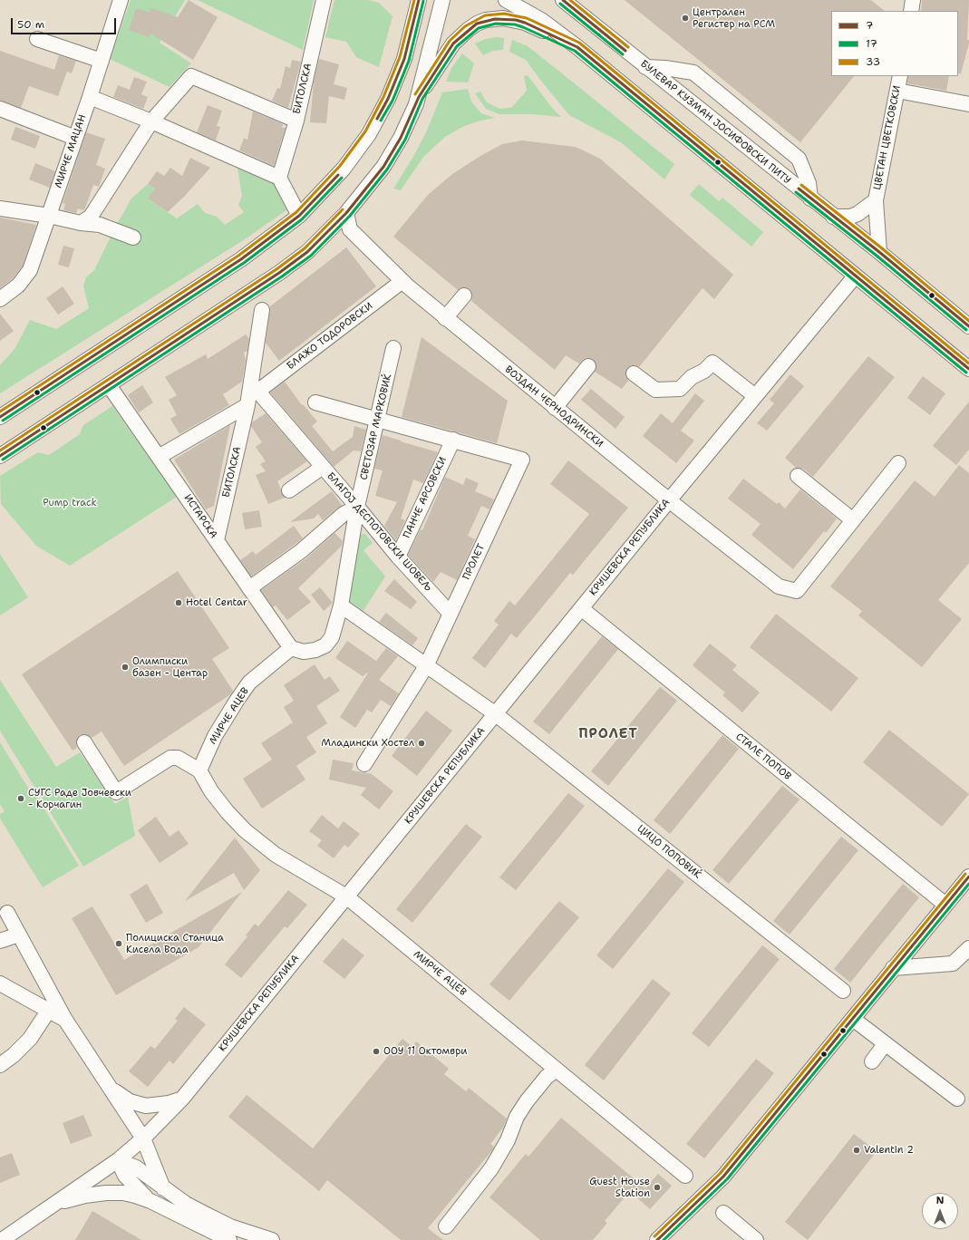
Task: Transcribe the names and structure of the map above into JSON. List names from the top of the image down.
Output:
{
  "streets": {
    "street": [
      "БИТОЛСКА",
      "БУЛЕВАР КУЗМАН ЈОСИФОВСКИ ПИТУ",
      "ЦВЕТАН ЦВЕТКОВСКИ",
      "МИРЧЕ МАЦАН",
      "БЛАЖО ТОДОРОВСКИ",
      "ВОЈДАН ЧЕРНОДРИНСКИ",
      "СВЕТОЗАР МАРКОВИЌ",
      "ПАНЧЕ АРСОВСКИ",
      "ИСТАРСКА",
      "БЛАГОЈ ДЕСПОТОВСКИ ШОВЕЉ",
      "КРУШЕВСКА РЕПУБЛИКА",
      "ПРОЛЕТ",
      "МИРЧЕ АЦЕВ",
      "СТАЛЕ ПОПОВ",
      "ЦИЦО ПОПОВИЌ"
    ]
  },
  "crossings": [
    ["БИТОЛСКА", "БЛАЖО ТОДОРОВСКИ"],
    ["БИТОЛСКА", "ИСТАРСКА"],
    ["БИТОЛСКА", "БЛАГОЈ ДЕСПОТОВСКИ ШОВЕЉ"],
    ["БУЛЕВАР КУЗМАН ЈОСИФОВСКИ ПИТУ", "ЦВЕТАН ЦВЕТКОВСКИ"],
    ["БЛАЖО ТОДОРОВСКИ", "ВОЈДАН ЧЕРНОДРИНСКИ"],
    ["БЛАЖО ТОДОРОВСКИ", "БЛАГОЈ ДЕСПОТОВСКИ ШОВЕЉ"],
    ["ВОЈДАН ЧЕРНОДРИНСКИ", "КРУШЕВСКА РЕПУБЛИКА"],
    ["СВЕТОЗАР МАРКОВИЌ", "БЛАГОЈ ДЕСПОТОВСКИ ШОВЕЉ"],
    ["ПАНЧЕ АРСОВСКИ", "БЛАГОЈ ДЕСПОТОВСКИ ШОВЕЉ"],
    ["ПАНЧЕ АРСОВСКИ", "ПРОЛЕТ"],
    ["ИСТАРСКА", "МИРЧЕ АЦЕВ"],
    ["БЛАГОЈ ДЕСПОТОВСКИ ШОВЕЉ", "ПРОЛЕТ"],
    ["КРУШЕВСКА РЕПУБЛИКА", "МИРЧЕ АЦЕВ"],
    ["КРУШЕВСКА РЕПУБЛИКА", "СТАЛЕ ПОПОВ"],
    ["КРУШЕВСКА РЕПУБЛИКА", "ЦИЦО ПОПОВИЌ"]
  ],
  "districts": ["ПРОЛЕТ"],
  "parks": ["Pump track"],
  "places": [
    "Централен Регистер на РСМ",
    "Hotel Centar",
    "Олимписки базен - Центар",
    "Младински Хостел",
    "СУГС Раде Јовчевски - Корчагин",
    "Полициска Станица Кисела Вода",
    "ООУ 11 Октомври",
    "Valentin 2",
    "Guest House Station"
  ],
  "lines": ["transit line 7", "transit line 33", "transit line 17"],
  "legend": ["7", "17", "33"],
  "scale_bar": "50 m",
  "north": "top"
}
